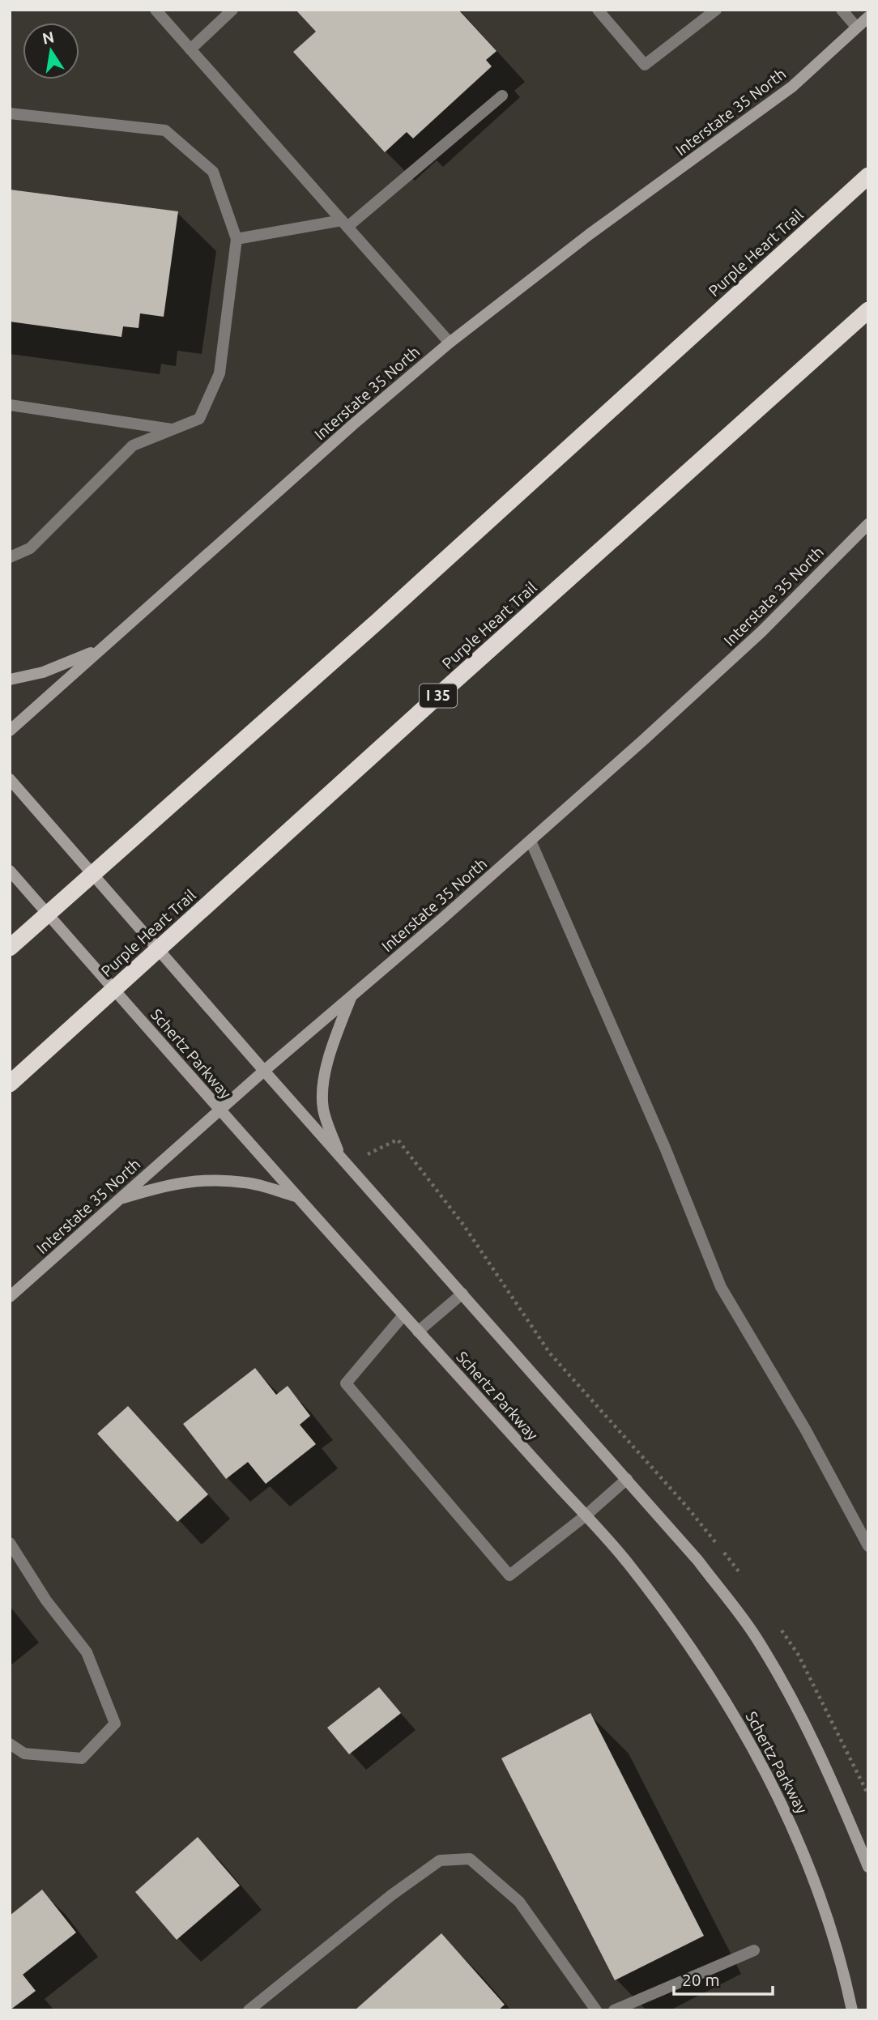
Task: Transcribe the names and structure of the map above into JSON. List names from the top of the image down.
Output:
{
  "streets": {
    "highway": ["Purple Heart Trail", "I 35"],
    "main road": ["Interstate 35 North", "Schertz Parkway"]
  },
  "crossings": [
    ["Interstate 35 North", "Schertz Parkway"]
  ],
  "scale_bar": "20 m",
  "north": "top"
}
